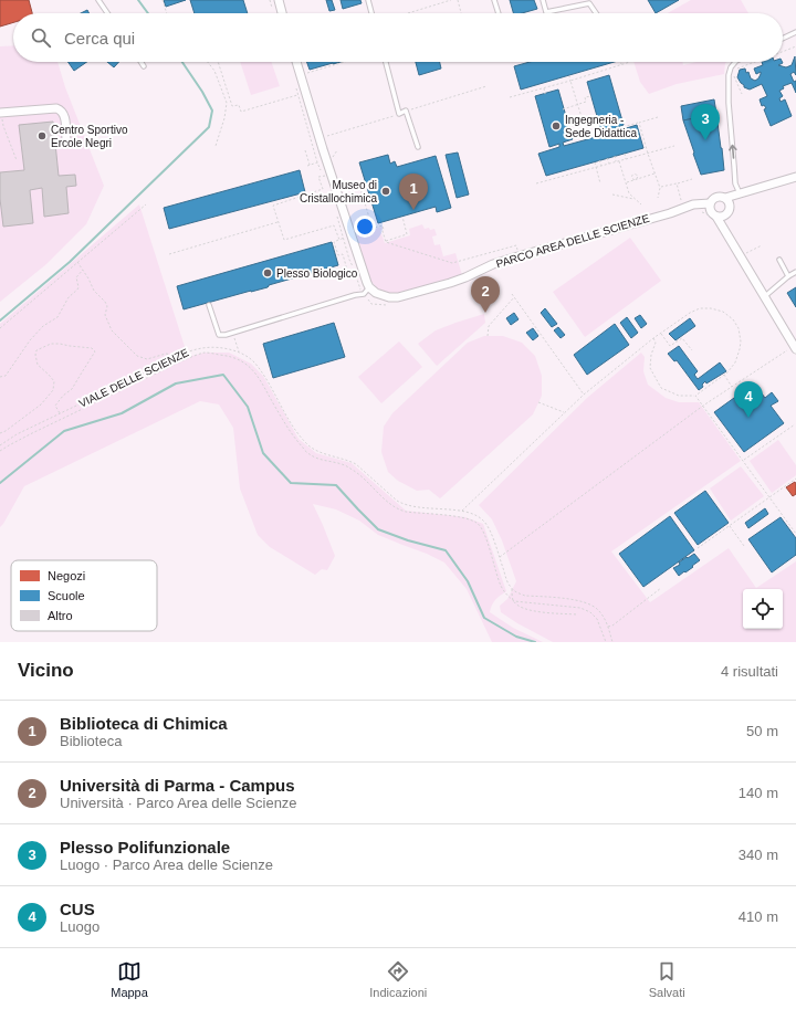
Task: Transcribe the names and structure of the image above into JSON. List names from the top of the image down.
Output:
{
  "streets": {
    "street": ["PARCO AREA DELLE SCIENZE"],
    "path": ["VIALE DELLE SCIENZE"]
  },
  "places": [
    "Ingegneria - Sede Didattica",
    "Centro Sportivo Ercole Negri",
    "Museo di Cristallochimica",
    "Plesso Biologico"
  ],
  "legend": ["Negozi", "Scuole", "Altro"],
  "page": {
    "search": "Cerca qui",
    "pins": [
      "3",
      "1",
      "2",
      "4"
    ],
    "heading": ["Vicino", "4 risultati"],
    "list": [
      {
        "mark": "1",
        "name": "Biblioteca di Chimica",
        "note": "Biblioteca",
        "value": "50 m"
      },
      {
        "mark": "2",
        "name": "Università di Parma - Campus",
        "note": "Università · Parco Area delle Scienze",
        "value": "140 m"
      },
      {
        "mark": "3",
        "name": "Plesso Polifunzionale",
        "note": "Luogo · Parco Area delle Scienze",
        "value": "340 m"
      },
      {
        "mark": "4",
        "name": "CUS",
        "note": "Luogo",
        "value": "410 m"
      }
    ],
    "nav": ["Mappa", "Indicazioni", "Salvati"]
  }
}
